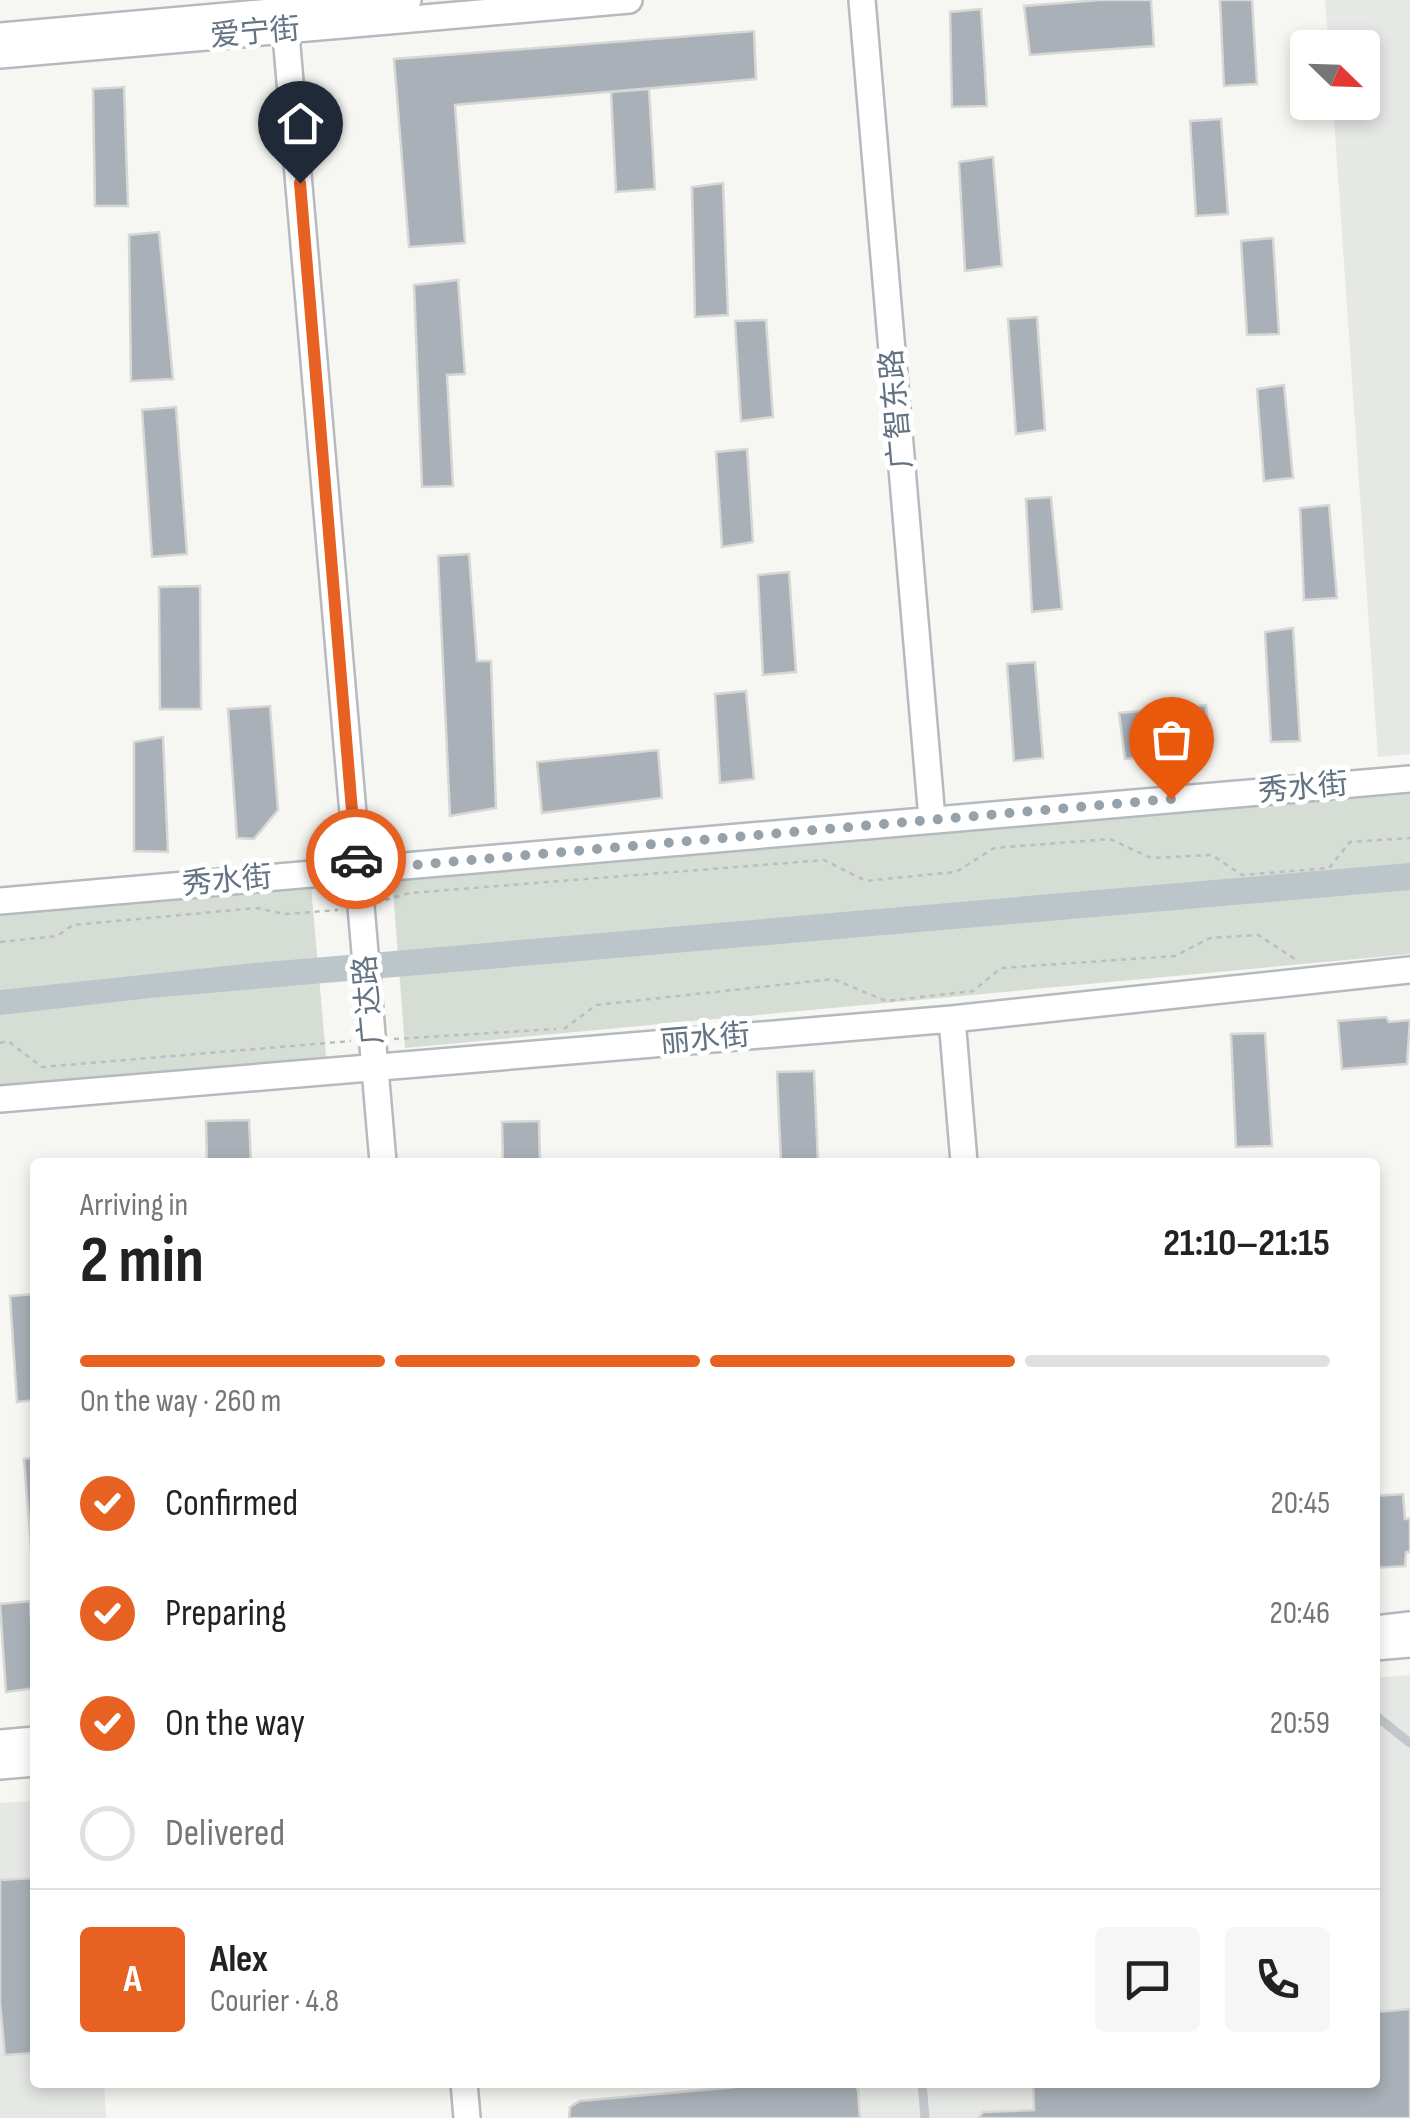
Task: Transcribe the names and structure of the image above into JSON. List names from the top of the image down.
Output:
{
  "streets": {
    "main road": [
      "爱宁街",
      "广智东路",
      "秀水街",
      "广达路",
      "丽水街"
    ]
  },
  "crossings": [
    ["爱宁街", "广达路"],
    ["广智东路", "秀水街"],
    ["秀水街", "广达路"],
    ["广达路", "丽水街"]
  ],
  "north": "bottom right",
  "page": {
    "heading": ["2 min", "Arriving in", "21:10–21:15"],
    "panel": ["Alex", "Courier · 4.8"],
    "bar": "On the way · 260 m",
    "list": [
      ["Confirmed", "20:45"],
      ["Preparing", "20:46"],
      ["On the way", "20:59"],
      "Delivered"
    ],
    "round": "A"
  }
}
